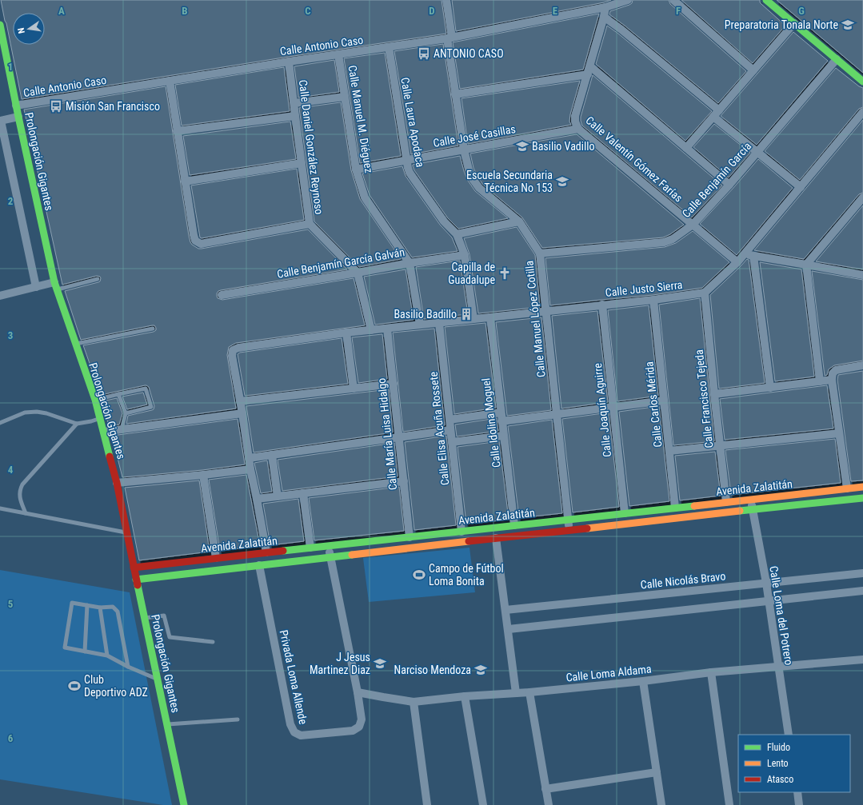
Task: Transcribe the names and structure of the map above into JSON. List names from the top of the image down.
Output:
{
  "streets": {
    "street": [
      "Calle Antonio Caso",
      "Calle Manuel M. Diéguez",
      "Calle Laura Apodaca",
      "Calle José Casillas",
      "Calle Daniel González Reynoso",
      "Calle Valentín Gómez Farías",
      "Prolongación Gigantes",
      "Calle Benjamín García",
      "Calle Benjamín García Galván",
      "Calle Justo Sierra",
      "Calle Manuel López Cotilla",
      "Calle Francisco Tejeda",
      "Calle Carlos Mérida",
      "Calle Joaquín Aguirre",
      "Calle Idolina Moguel",
      "Calle Elisa Acuña Rossete",
      "Calle María Luisa Hidalgo",
      "Avenida Zalatitán",
      "Calle Nicolás Bravo",
      "Calle Loma del Potrero",
      "Calle Loma Aldama",
      "Privada Loma Allende"
    ]
  },
  "crossings": [
    ["Calle Antonio Caso", "Calle Manuel M. Diéguez"],
    ["Calle Antonio Caso", "Calle Laura Apodaca"],
    ["Calle Antonio Caso", "Calle Daniel González Reynoso"],
    ["Calle Antonio Caso", "Prolongación Gigantes"],
    ["Calle Antonio Caso", "Calle Manuel López Cotilla"],
    ["Calle Manuel M. Diéguez", "Calle José Casillas"],
    ["Calle Manuel M. Diéguez", "Calle Benjamín García Galván"],
    ["Calle Manuel M. Diéguez", "Calle Justo Sierra"],
    ["Calle Laura Apodaca", "Calle José Casillas"],
    ["Calle Laura Apodaca", "Calle Benjamín García Galván"],
    ["Calle Laura Apodaca", "Calle Justo Sierra"],
    ["Calle José Casillas", "Calle Valentín Gómez Farías"],
    ["Calle José Casillas", "Calle Manuel López Cotilla"],
    ["Calle Daniel González Reynoso", "Calle Benjamín García Galván"],
    ["Calle Valentín Gómez Farías", "Calle Benjamín García"],
    ["Prolongación Gigantes", "Avenida Zalatitán"],
    ["Calle Benjamín García", "Calle Manuel López Cotilla"],
    ["Calle Justo Sierra", "Calle Manuel López Cotilla"],
    ["Calle Justo Sierra", "Calle Francisco Tejeda"],
    ["Calle Justo Sierra", "Calle Carlos Mérida"],
    ["Calle Justo Sierra", "Calle Joaquín Aguirre"],
    ["Calle Justo Sierra", "Calle Idolina Moguel"],
    ["Calle Justo Sierra", "Calle Elisa Acuña Rossete"],
    ["Calle Justo Sierra", "Calle María Luisa Hidalgo"],
    ["Calle Manuel López Cotilla", "Avenida Zalatitán"],
    ["Calle Francisco Tejeda", "Avenida Zalatitán"],
    ["Calle Carlos Mérida", "Avenida Zalatitán"],
    ["Calle Joaquín Aguirre", "Avenida Zalatitán"],
    ["Calle Idolina Moguel", "Avenida Zalatitán"],
    ["Calle Elisa Acuña Rossete", "Avenida Zalatitán"],
    ["Calle María Luisa Hidalgo", "Avenida Zalatitán"],
    ["Avenida Zalatitán", "Calle Loma del Potrero"],
    ["Avenida Zalatitán", "Privada Loma Allende"],
    ["Calle Nicolás Bravo", "Calle Loma del Potrero"],
    ["Calle Loma del Potrero", "Calle Loma Aldama"],
    ["Calle Loma Aldama", "Privada Loma Allende"]
  ],
  "places": {
    "school or university": [
      "Preparatoria Tonala Norte",
      "Basilio Vadillo",
      "Escuela Secundaria Técnica No 153",
      "J Jesus Martinez Diaz",
      "Narciso Mendoza"
    ],
    "bus stop": ["ANTONIO CASO", "Misión San Francisco"],
    "church": ["Capilla de Guadalupe"],
    "building": ["Basilio Badillo"],
    "sports": ["Campo de Fútbol Loma Bonita", "Club Deportivo ADZ"]
  },
  "legend": ["Fluido", "Lento", "Atasco"],
  "north": "left",
  "grid": {
    "columns": [
      "A",
      "B",
      "C",
      "D",
      "E",
      "F",
      "G"
    ],
    "rows": [
      "1",
      "2",
      "3",
      "4",
      "5",
      "6"
    ]
  }
}
